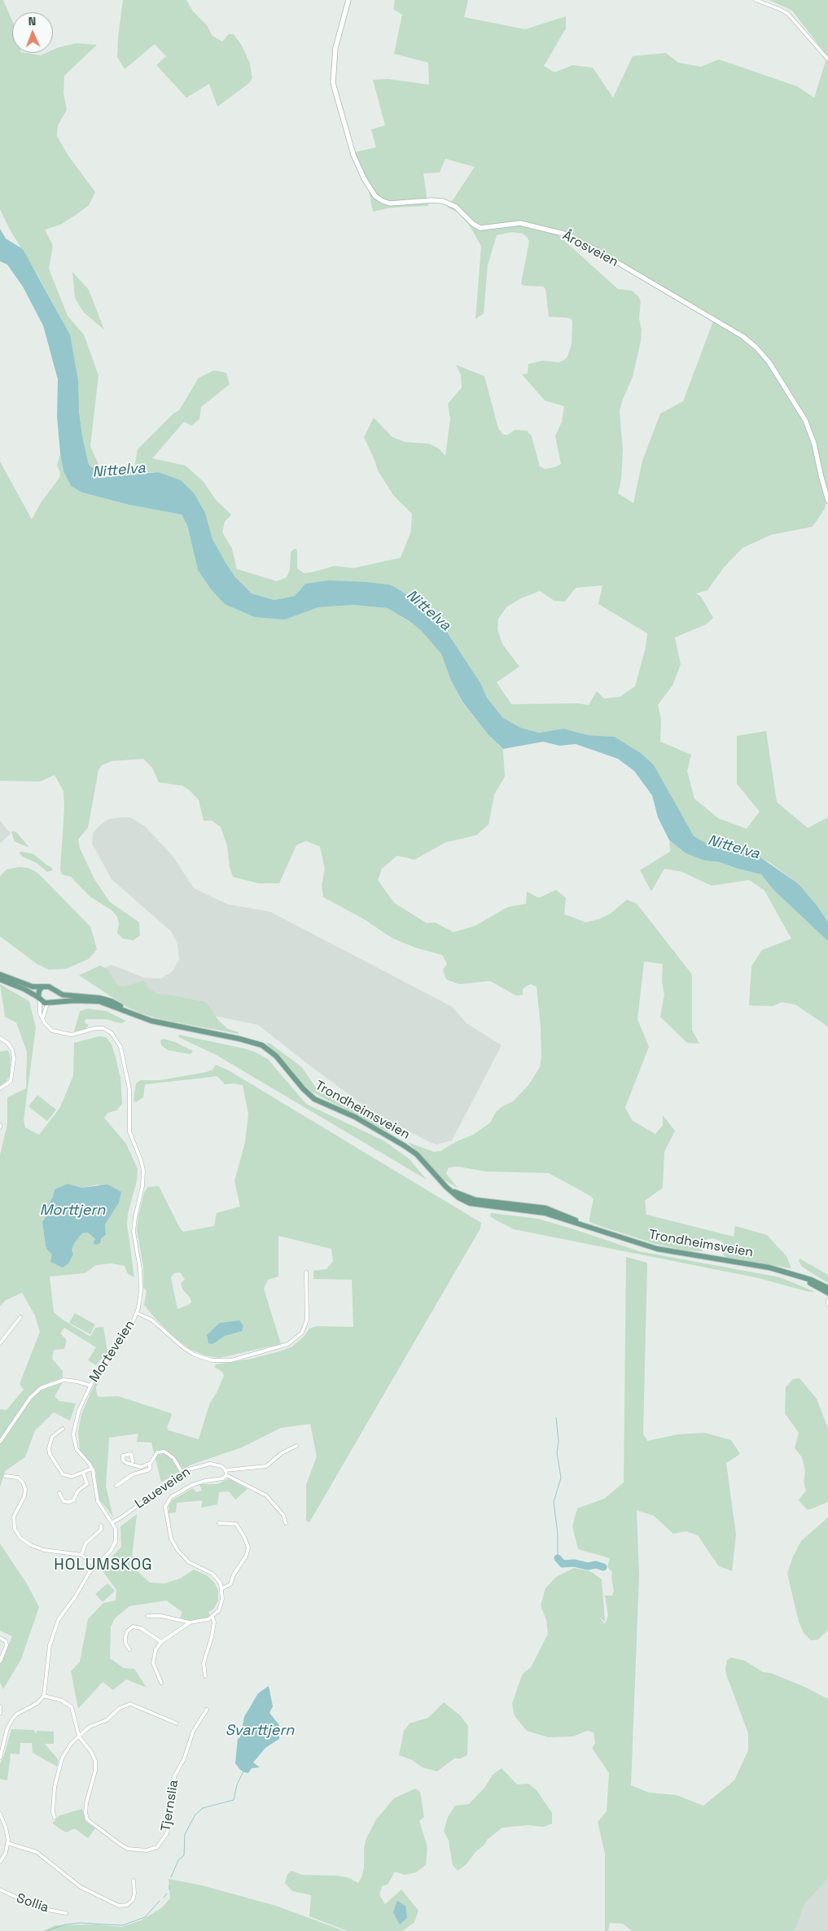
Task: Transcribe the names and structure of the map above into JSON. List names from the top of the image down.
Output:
{
  "streets": {
    "main road": ["Årosveien", "Trondheimsveien"],
    "street": [
      "Morteveien",
      "Laueveien",
      "Tjernslia",
      "Sollia"
    ]
  },
  "districts": ["HOLUMSKOG"],
  "water": ["Nittelva", "Morttjern", "Svarttjern"],
  "north": "top"
}
